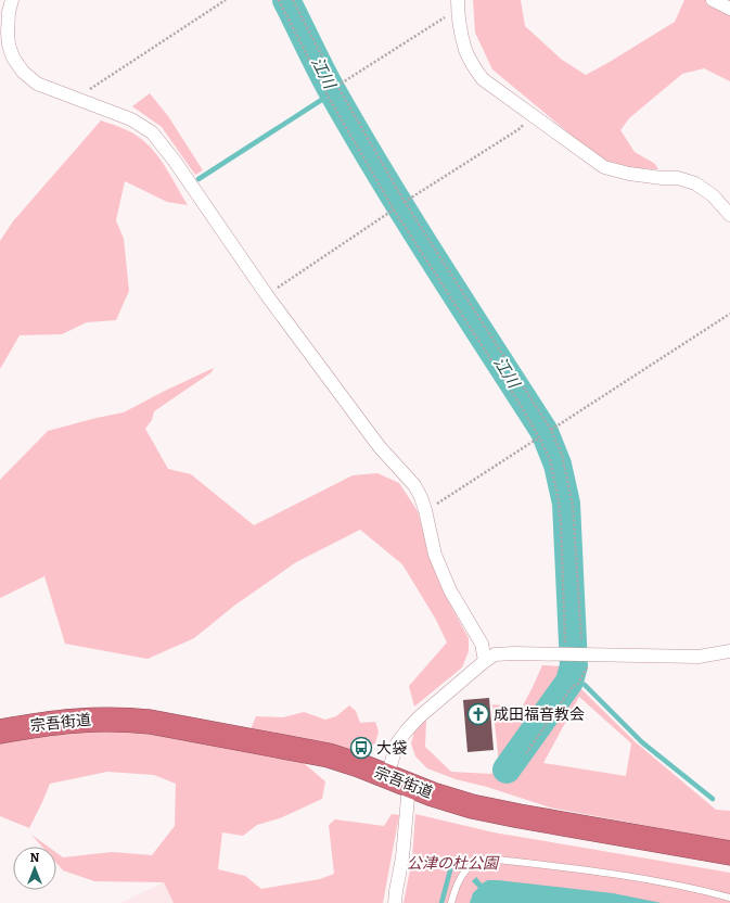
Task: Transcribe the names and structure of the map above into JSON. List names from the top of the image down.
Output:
{
  "streets": {
    "highway": ["宗吾街道"]
  },
  "water": ["江川"],
  "parks": ["公津の杜公園"],
  "places": {
    "church": ["成田福音教会"],
    "bus stop": ["大袋"]
  },
  "north": "top"
}
